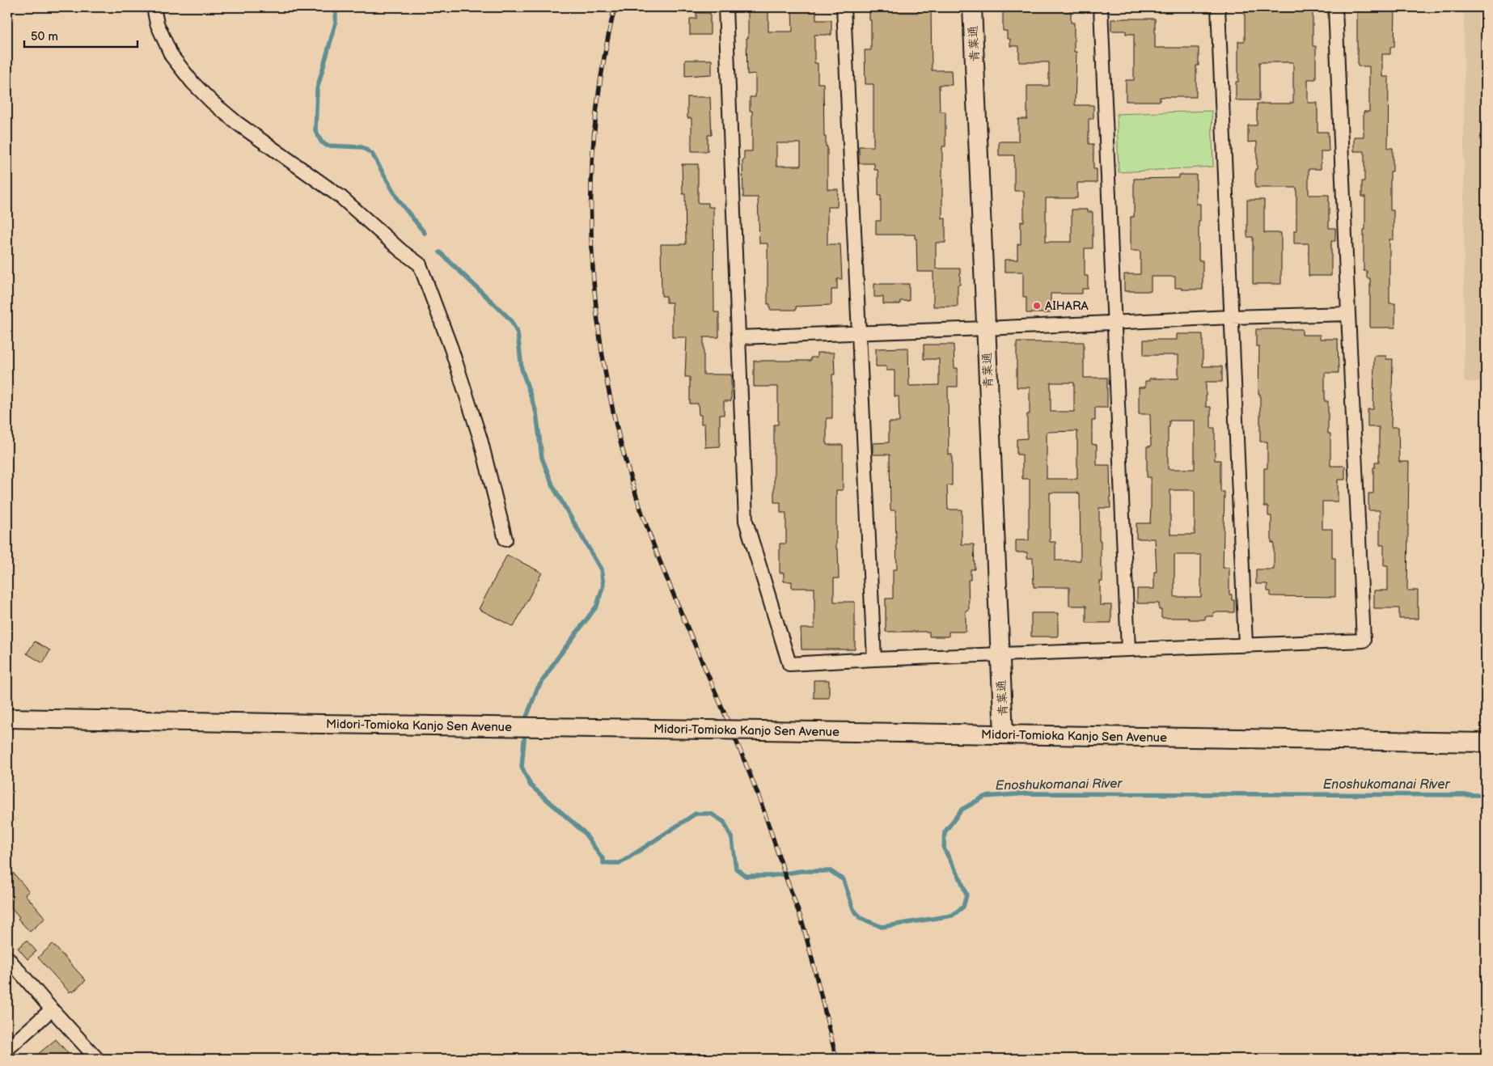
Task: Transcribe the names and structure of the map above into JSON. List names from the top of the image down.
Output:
{
  "streets": {
    "street": ["青葉通", "Midori-Tomioka Kanjo Sen Avenue"]
  },
  "crossings": [
    ["青葉通", "Midori-Tomioka Kanjo Sen Avenue"]
  ],
  "water": ["Enoshukomanai River"],
  "places": ["AIHARA"],
  "scale_bar": "50 m"
}
